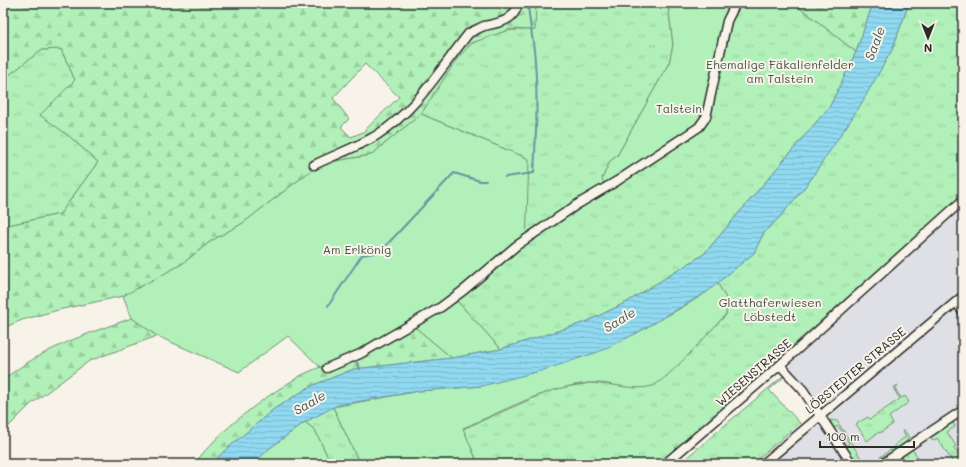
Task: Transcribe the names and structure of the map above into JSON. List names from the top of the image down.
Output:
{
  "streets": {
    "street": ["LÖBSTEDTER STRASSE", "WIESENSTRASSE"]
  },
  "water": ["Saale"],
  "parks": [
    "Ehemalige Fäkalienfelder am Talstein",
    "Talstein",
    "Am Erlkönig",
    "Glatthaferwiesen Löbstedt"
  ],
  "scale_bar": "100 m",
  "north": "bottom"
}
